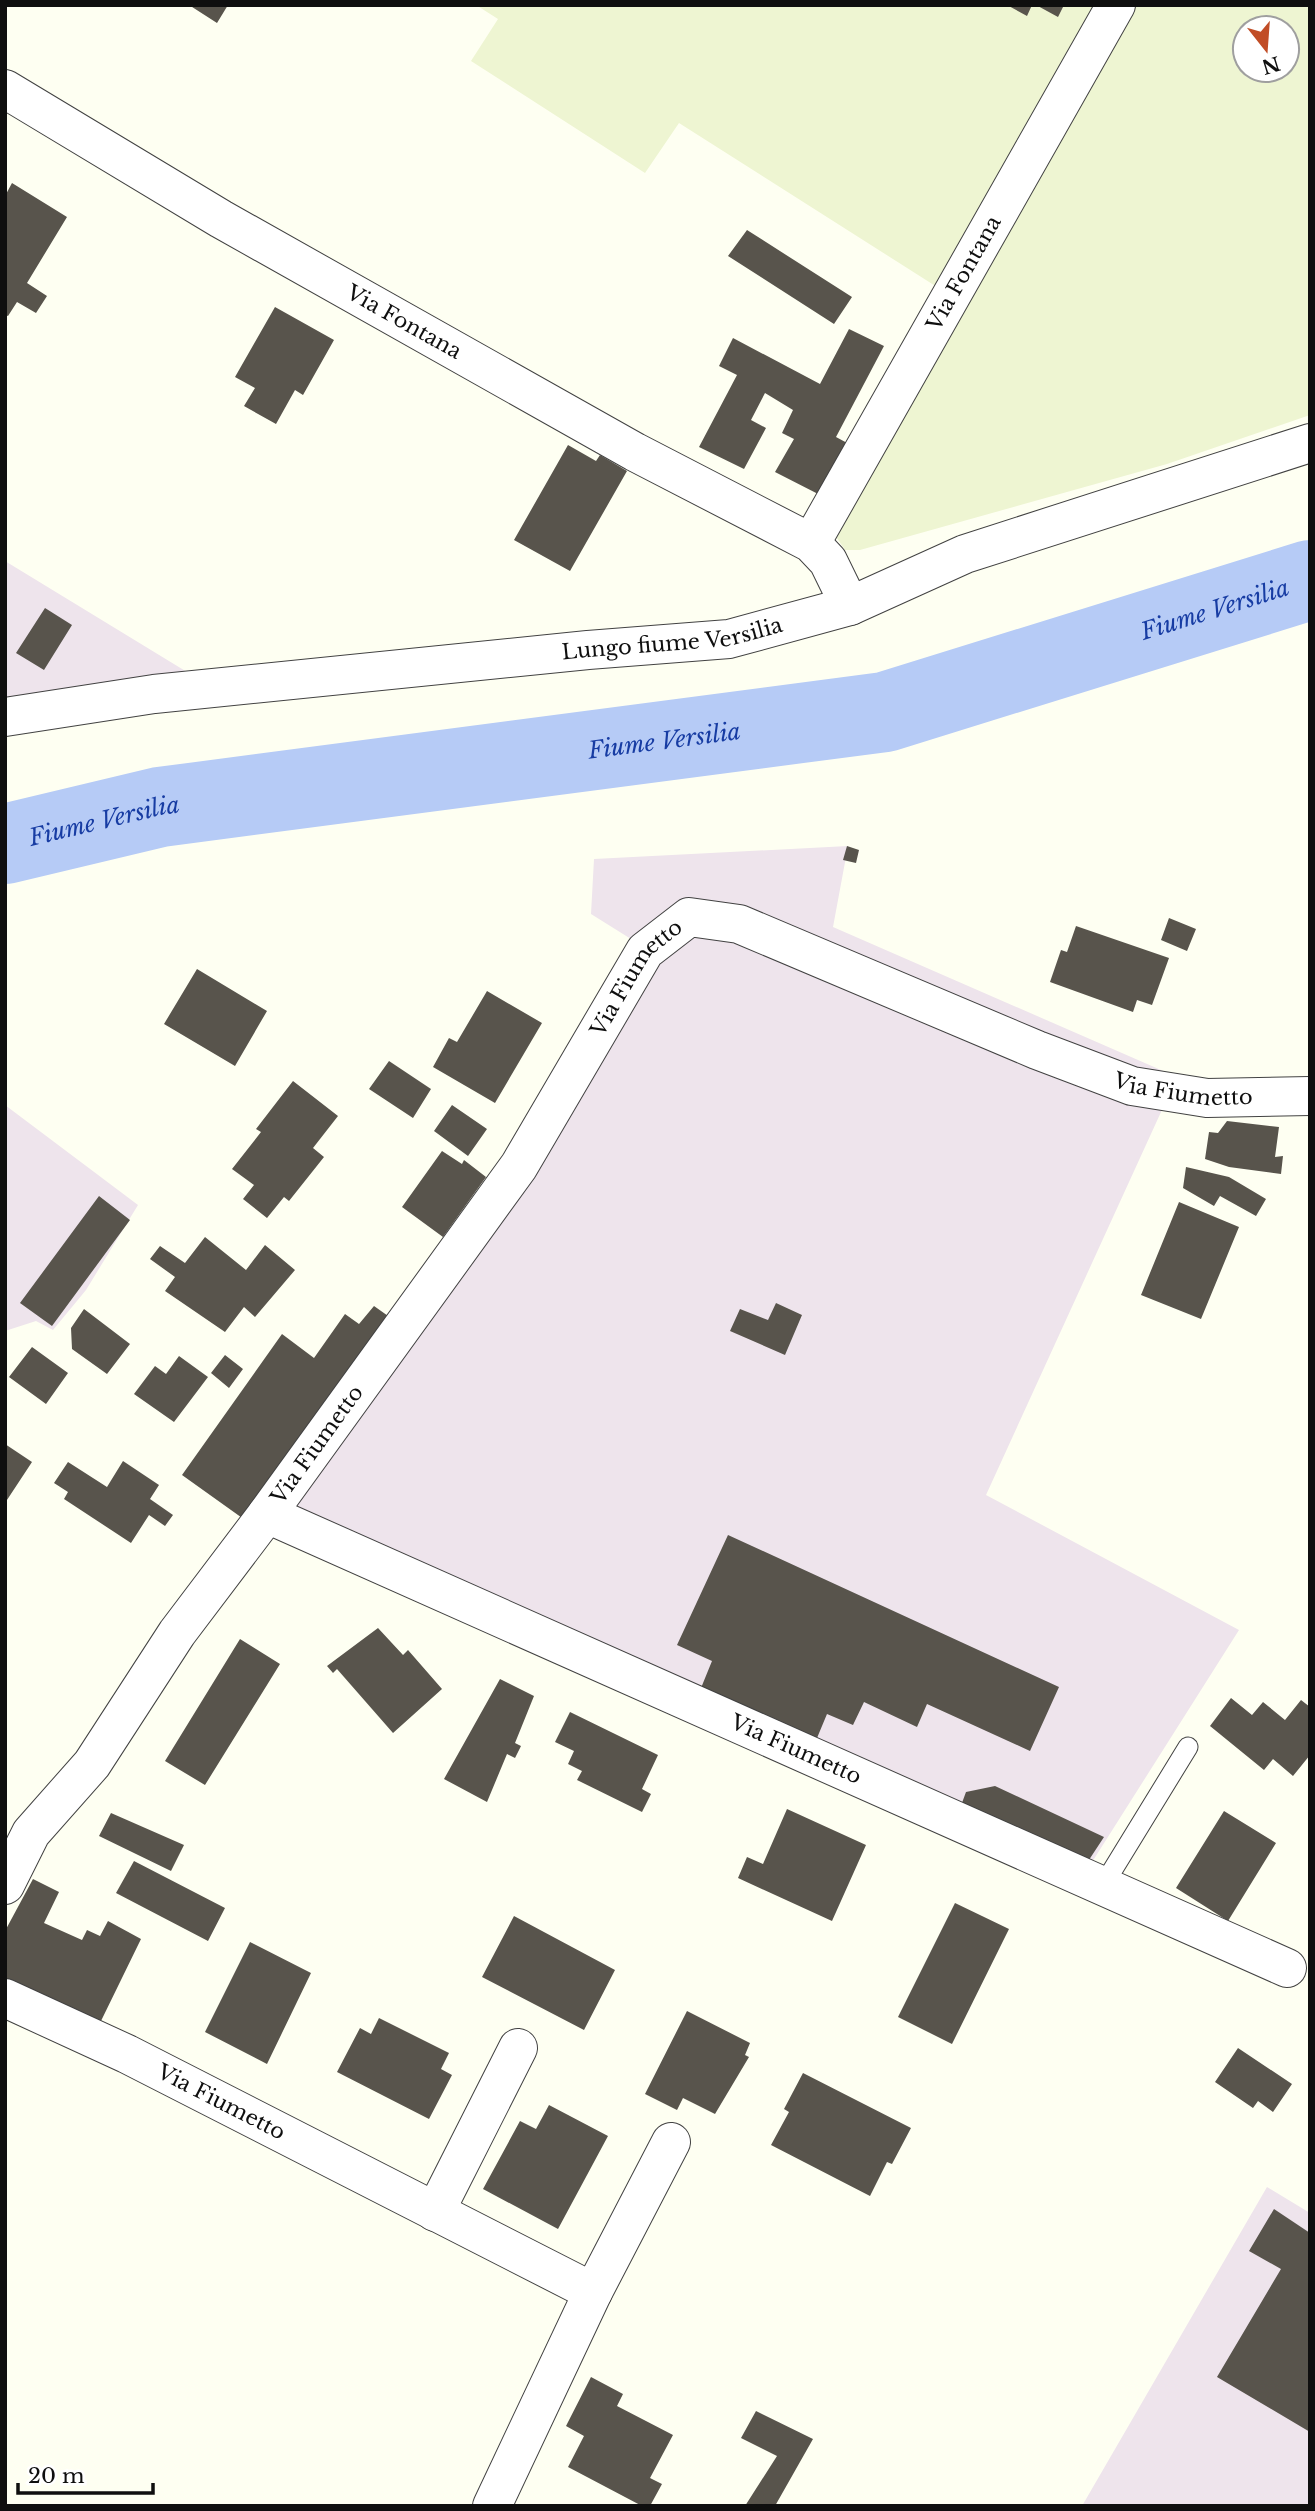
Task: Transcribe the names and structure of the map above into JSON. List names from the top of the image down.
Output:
{
  "streets": {
    "street": ["Via Fontana", "Lungo fiume Versilia", "Via Fiumetto"]
  },
  "crossings": [
    ["Via Fontana", "Lungo fiume Versilia"]
  ],
  "water": ["Fiume Versilia"],
  "scale_bar": "20 m",
  "north": "bottom"
}
